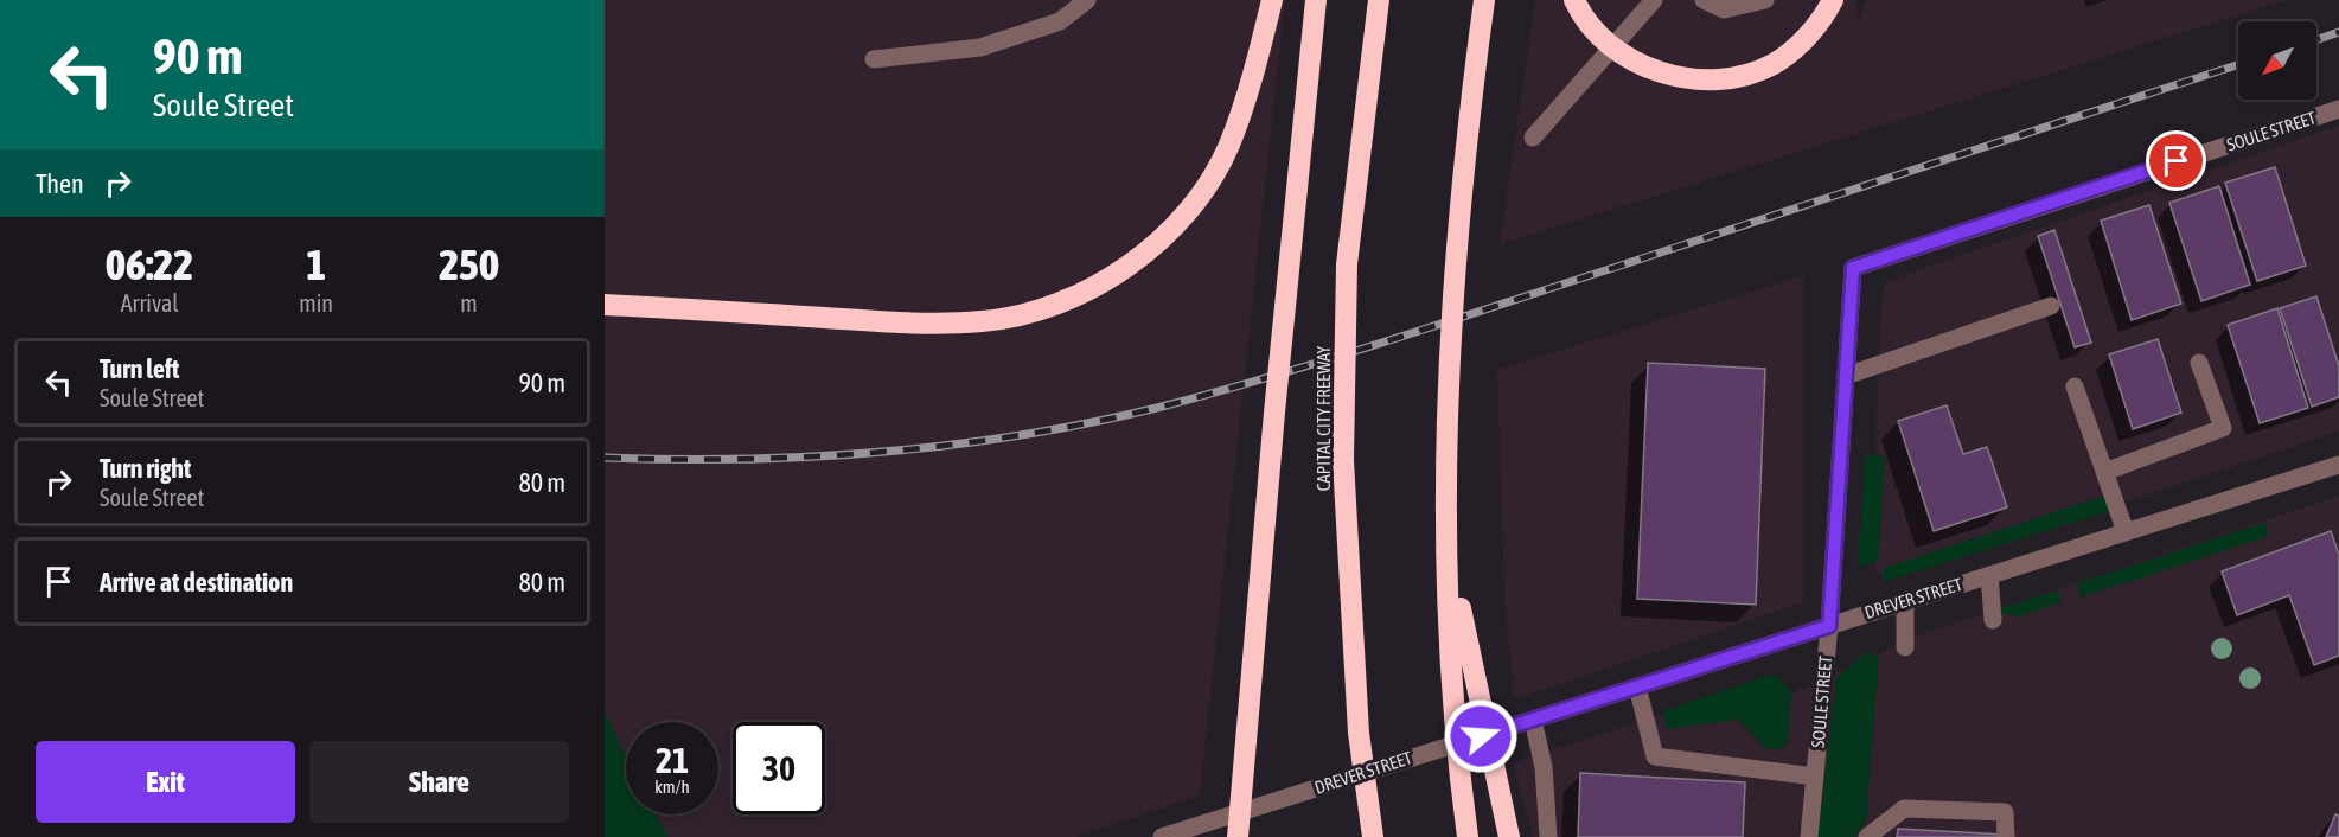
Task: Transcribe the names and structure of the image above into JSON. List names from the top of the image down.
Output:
{
  "streets": {
    "highway": ["CAPITAL CITY FREEWAY"],
    "street": ["SOULE STREET", "DREVER STREET"]
  },
  "crossings": [
    ["SOULE STREET", "DREVER STREET"]
  ],
  "north": "bottom left",
  "page": {
    "turn": ["90 m", "Soule Street"],
    "then": "Then",
    "eta": [
      "06:22",
      "Arrival",
      "1",
      "min",
      "250",
      "m"
    ],
    "list": [
      {
        "name": "Turn left",
        "note": "Soule Street",
        "value": "90 m"
      },
      {
        "name": "Turn right",
        "note": "Soule Street",
        "value": "80 m"
      },
      {
        "name": "Arrive at destination",
        "value": "80 m"
      }
    ],
    "speed": "21 km/h",
    "limit": "30",
    "buttons": ["Exit", "Share"]
  }
}
